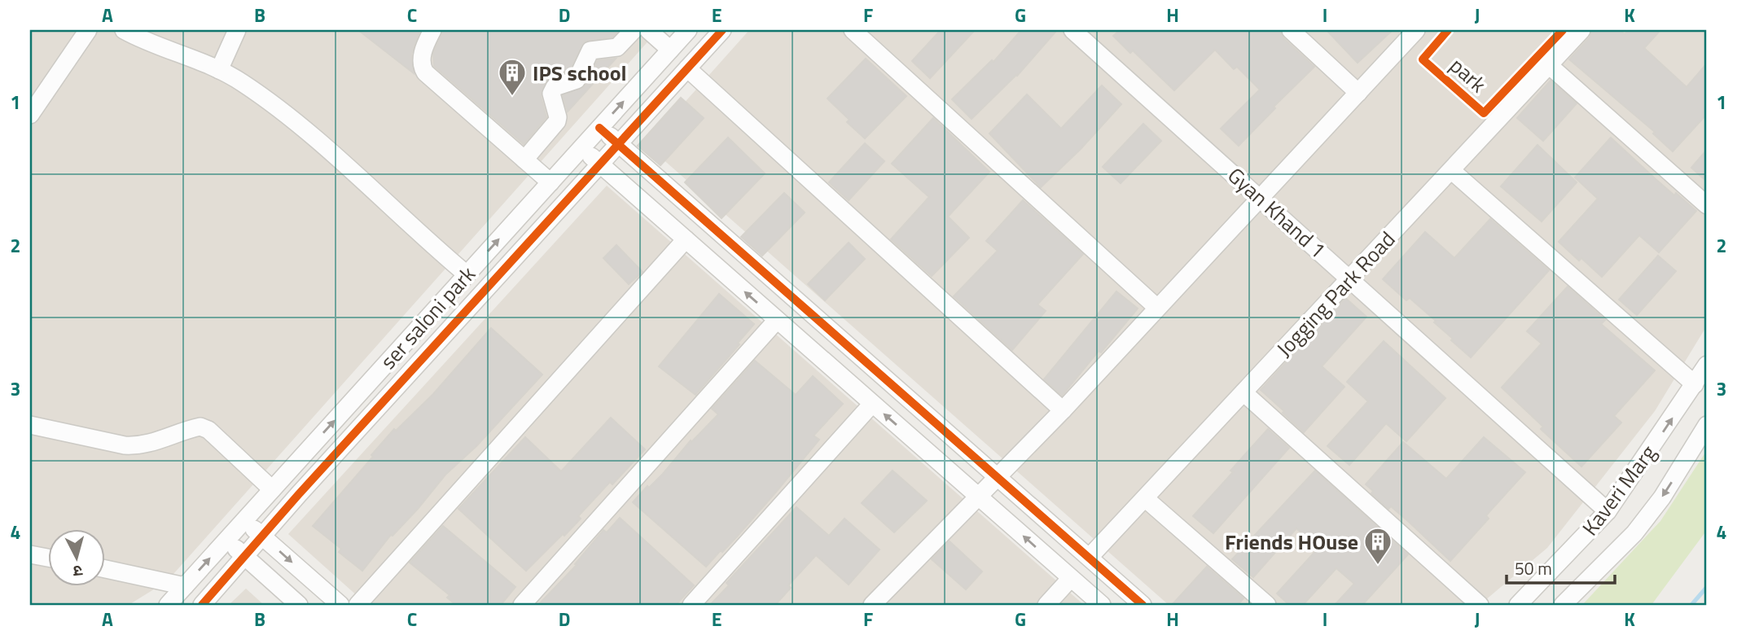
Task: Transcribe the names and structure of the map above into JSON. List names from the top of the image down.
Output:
{
  "streets": {
    "street": [
      "Gyan Khand 1",
      "Jogging Park Road",
      "ser saloni park",
      "Kaveri Marg"
    ],
    "cycle path": ["park"]
  },
  "crossings": [
    ["Gyan Khand 1", "Jogging Park Road"],
    ["Gyan Khand 1", "Kaveri Marg"]
  ],
  "places": {
    "building": ["IPS school", "Friends HOuse"]
  },
  "scale_bar": "50 m",
  "north": "bottom",
  "grid": {
    "columns": [
      "A",
      "B",
      "C",
      "D",
      "E",
      "F",
      "G",
      "H",
      "I",
      "J",
      "K"
    ],
    "rows": [
      "1",
      "2",
      "3",
      "4"
    ]
  }
}
